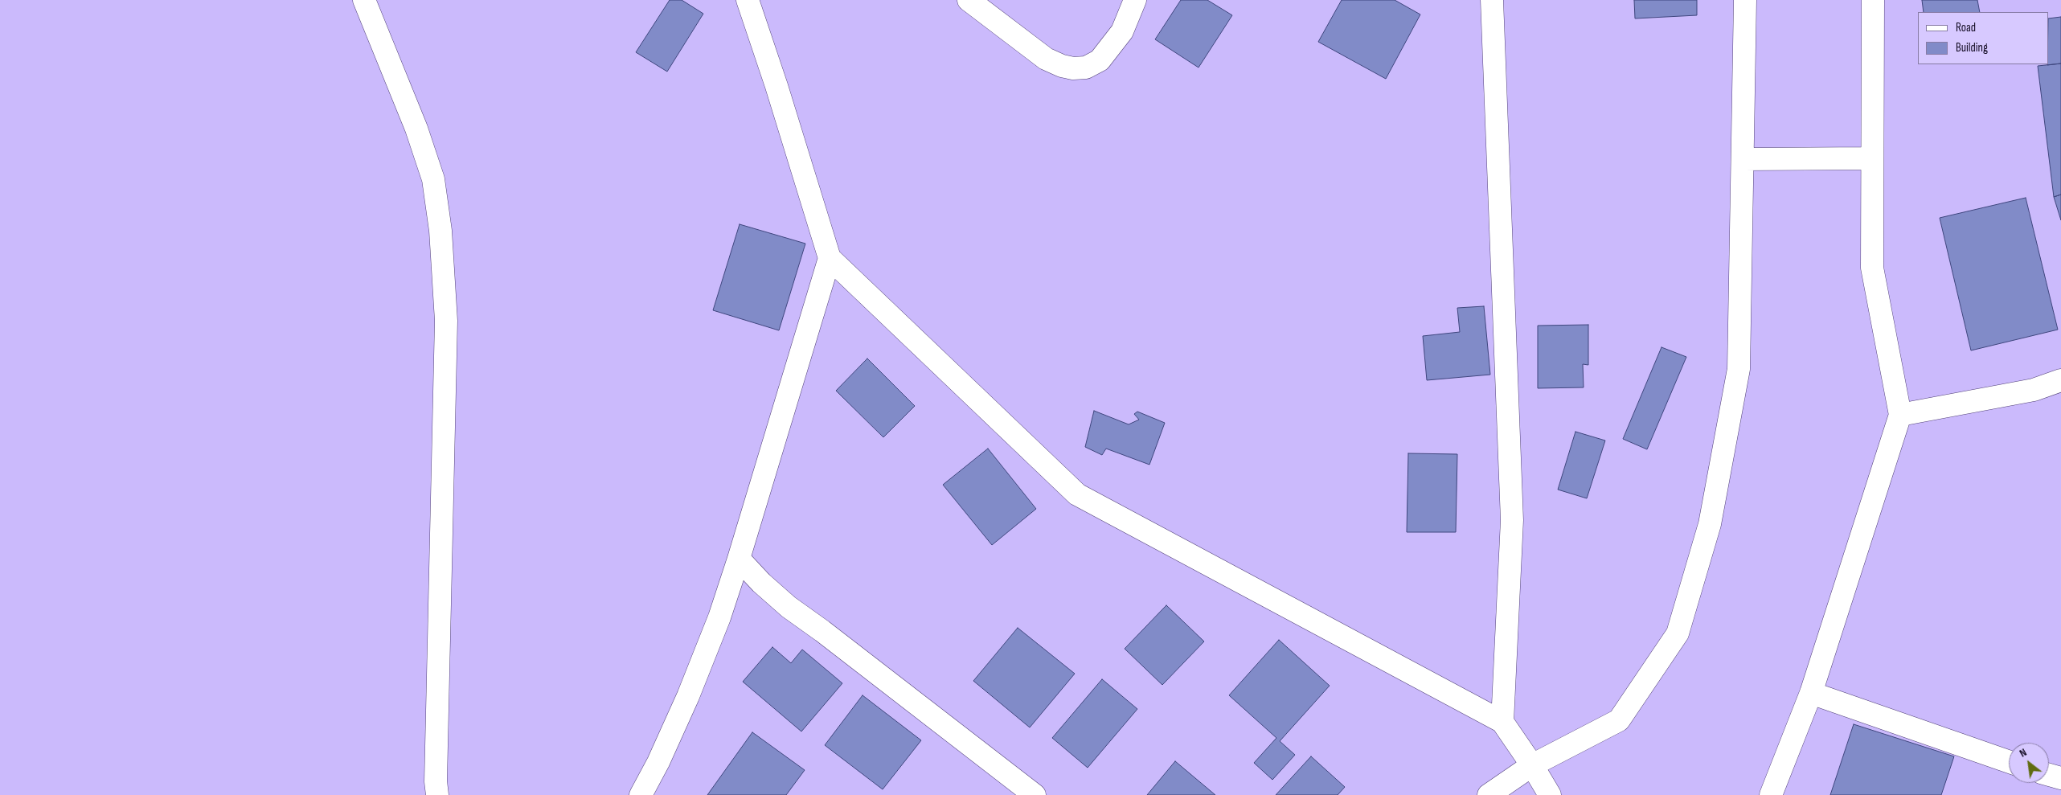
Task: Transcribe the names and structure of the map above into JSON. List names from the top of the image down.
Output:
{
  "legend": ["Road", "Building"],
  "north": "top left"
}
